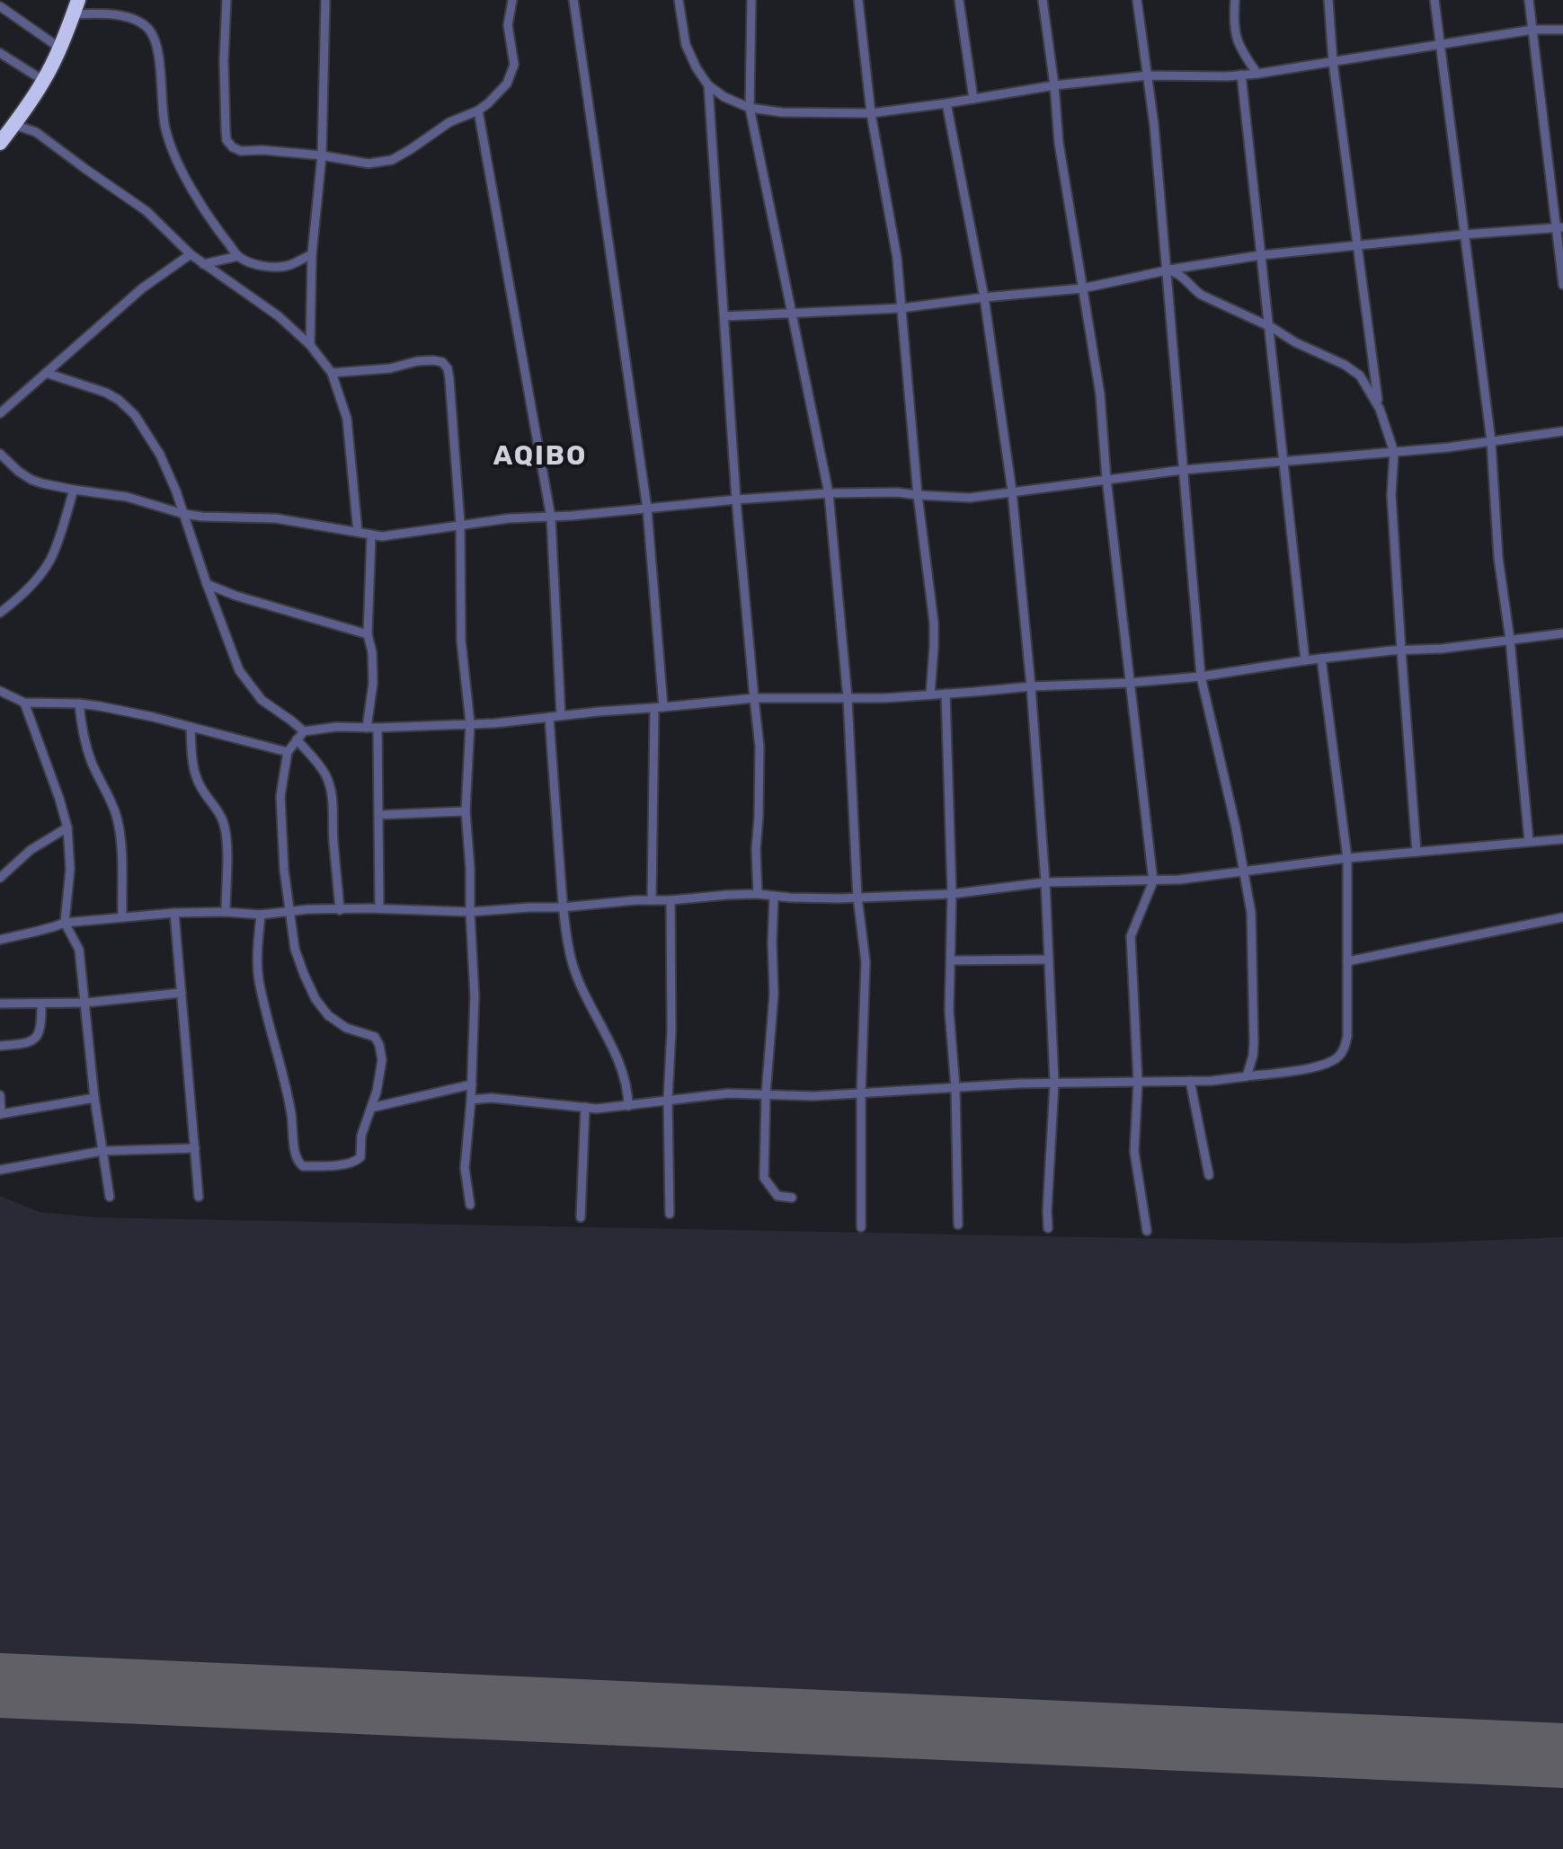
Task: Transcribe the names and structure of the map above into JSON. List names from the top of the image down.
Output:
{
  "districts": ["AQIBO"]
}
